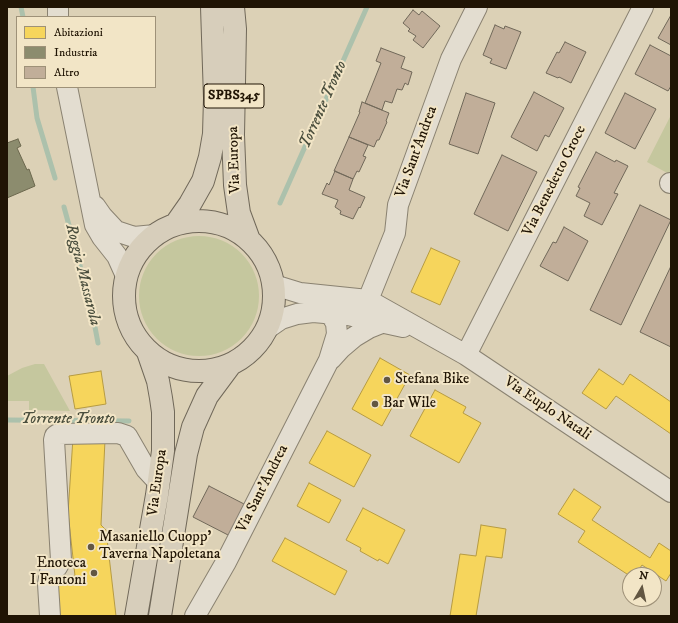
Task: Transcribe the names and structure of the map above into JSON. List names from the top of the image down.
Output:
{
  "streets": {
    "main road": ["SPBS345", "Via Europa"],
    "street": ["Via Sant'Andrea", "Via Benedetto Croce", "Via Euplo Natali"]
  },
  "crossings": [
    ["Via Sant'Andrea", "Via Euplo Natali"],
    ["Via Europa", "Via Euplo Natali"],
    ["Via Benedetto Croce", "Via Euplo Natali"]
  ],
  "water": ["Torrente Tronto", "Roggia Massarola"],
  "places": [
    "Stefana Bike",
    "Bar Wile",
    "Masaniello Cuopp' Taverna Napoletana",
    "Enoteca I Fantoni"
  ],
  "legend": ["Abitazioni", "Industria", "Altro"],
  "north": "top"
}
